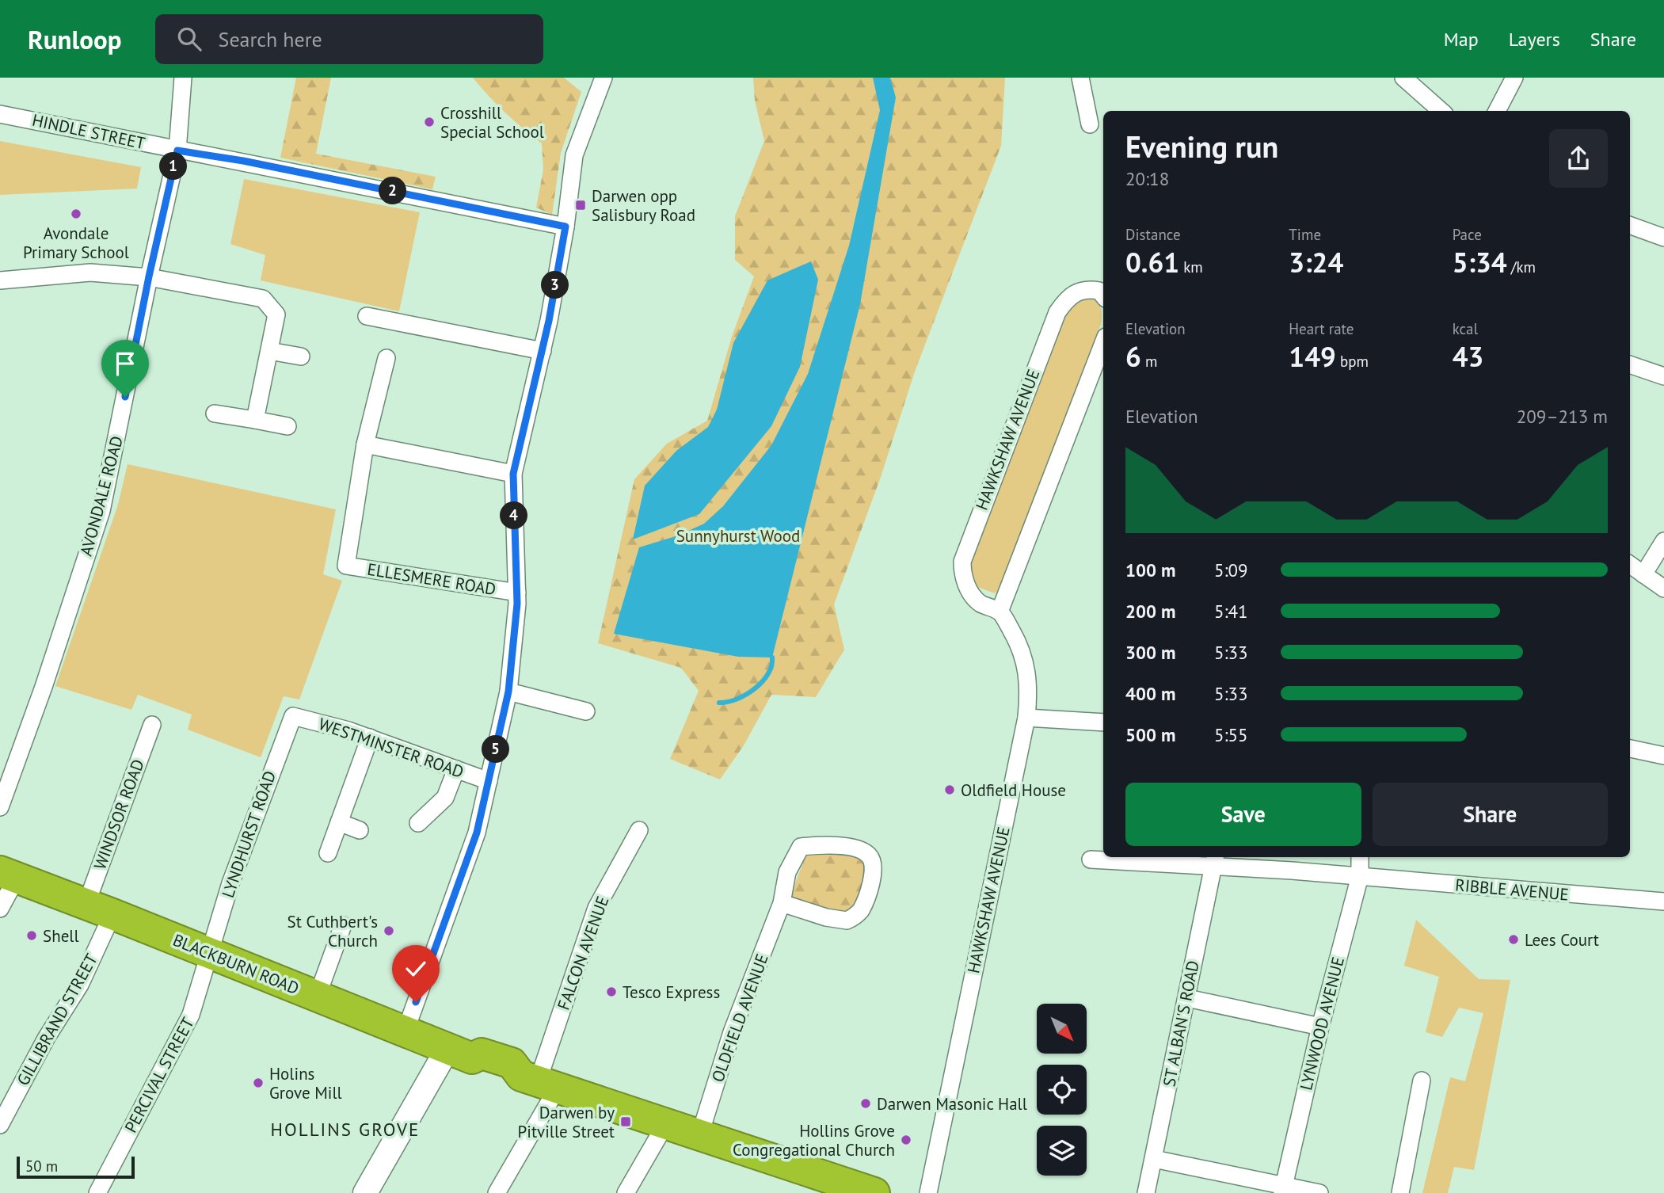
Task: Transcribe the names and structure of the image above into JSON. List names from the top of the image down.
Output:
{
  "streets": {
    "highway": ["BLACKBURN ROAD"],
    "street": [
      "HINDLE STREET",
      "HAWKSHAW AVENUE",
      "AVONDALE ROAD",
      "ELLESMERE ROAD",
      "WESTMINSTER ROAD",
      "WINDSOR ROAD",
      "LYNDHURST ROAD",
      "RIBBLE AVENUE",
      "FALCON AVENUE",
      "OLDFIELD AVENUE",
      "GILLIBRAND STREET",
      "ST ALBAN'S ROAD",
      "LYNWOOD AVENUE",
      "PERCIVAL STREET"
    ]
  },
  "crossings": [
    ["HINDLE STREET", "AVONDALE ROAD"],
    ["WESTMINSTER ROAD", "LYNDHURST ROAD"],
    ["WINDSOR ROAD", "BLACKBURN ROAD"],
    ["WINDSOR ROAD", "GILLIBRAND STREET"],
    ["LYNDHURST ROAD", "BLACKBURN ROAD"],
    ["LYNDHURST ROAD", "PERCIVAL STREET"],
    ["RIBBLE AVENUE", "ST ALBAN'S ROAD"],
    ["RIBBLE AVENUE", "LYNWOOD AVENUE"],
    ["FALCON AVENUE", "BLACKBURN ROAD"],
    ["BLACKBURN ROAD", "OLDFIELD AVENUE"],
    ["BLACKBURN ROAD", "GILLIBRAND STREET"],
    ["BLACKBURN ROAD", "PERCIVAL STREET"]
  ],
  "districts": ["HOLLINS GROVE"],
  "parks": ["Sunnyhurst Wood"],
  "places": {
    "other": [
      "Crosshill Special School",
      "Avondale Primary School",
      "Oldfield House",
      "St Cuthbert's Church",
      "Shell",
      "Lees Court",
      "Tesco Express",
      "Holins Grove Mill",
      "Darwen Masonic Hall",
      "Hollins Grove Congregational Church"
    ],
    "transit": ["Darwen opp Salisbury Road", "Darwen by Pitville Street"]
  },
  "scale_bar": "50 m",
  "north": "bottom right",
  "page": {
    "header": "Runloop",
    "search": "Search here",
    "nav": ["Map", "Layers", "Share"],
    "heading": ["Evening run", "20:18"],
    "pins": [
      "1",
      "2",
      "3",
      "4",
      "5"
    ],
    "stats": [
      ["Distance", "0.61 km"],
      ["Time", "3:24"],
      ["Pace", "5:34 /km"],
      ["Elevation", "6 m"],
      ["Heart rate", "149 bpm"],
      ["kcal", "43"]
    ],
    "chart": ["Elevation", "209–213 m"],
    "list": [
      {
        "name": "100 m",
        "note": "5:09"
      },
      {
        "name": "200 m",
        "note": "5:41"
      },
      {
        "name": "300 m",
        "note": "5:33"
      },
      {
        "name": "400 m",
        "note": "5:33"
      },
      {
        "name": "500 m",
        "note": "5:55"
      }
    ],
    "buttons": ["Save", "Share"],
    "scale": "50 m"
  }
}
